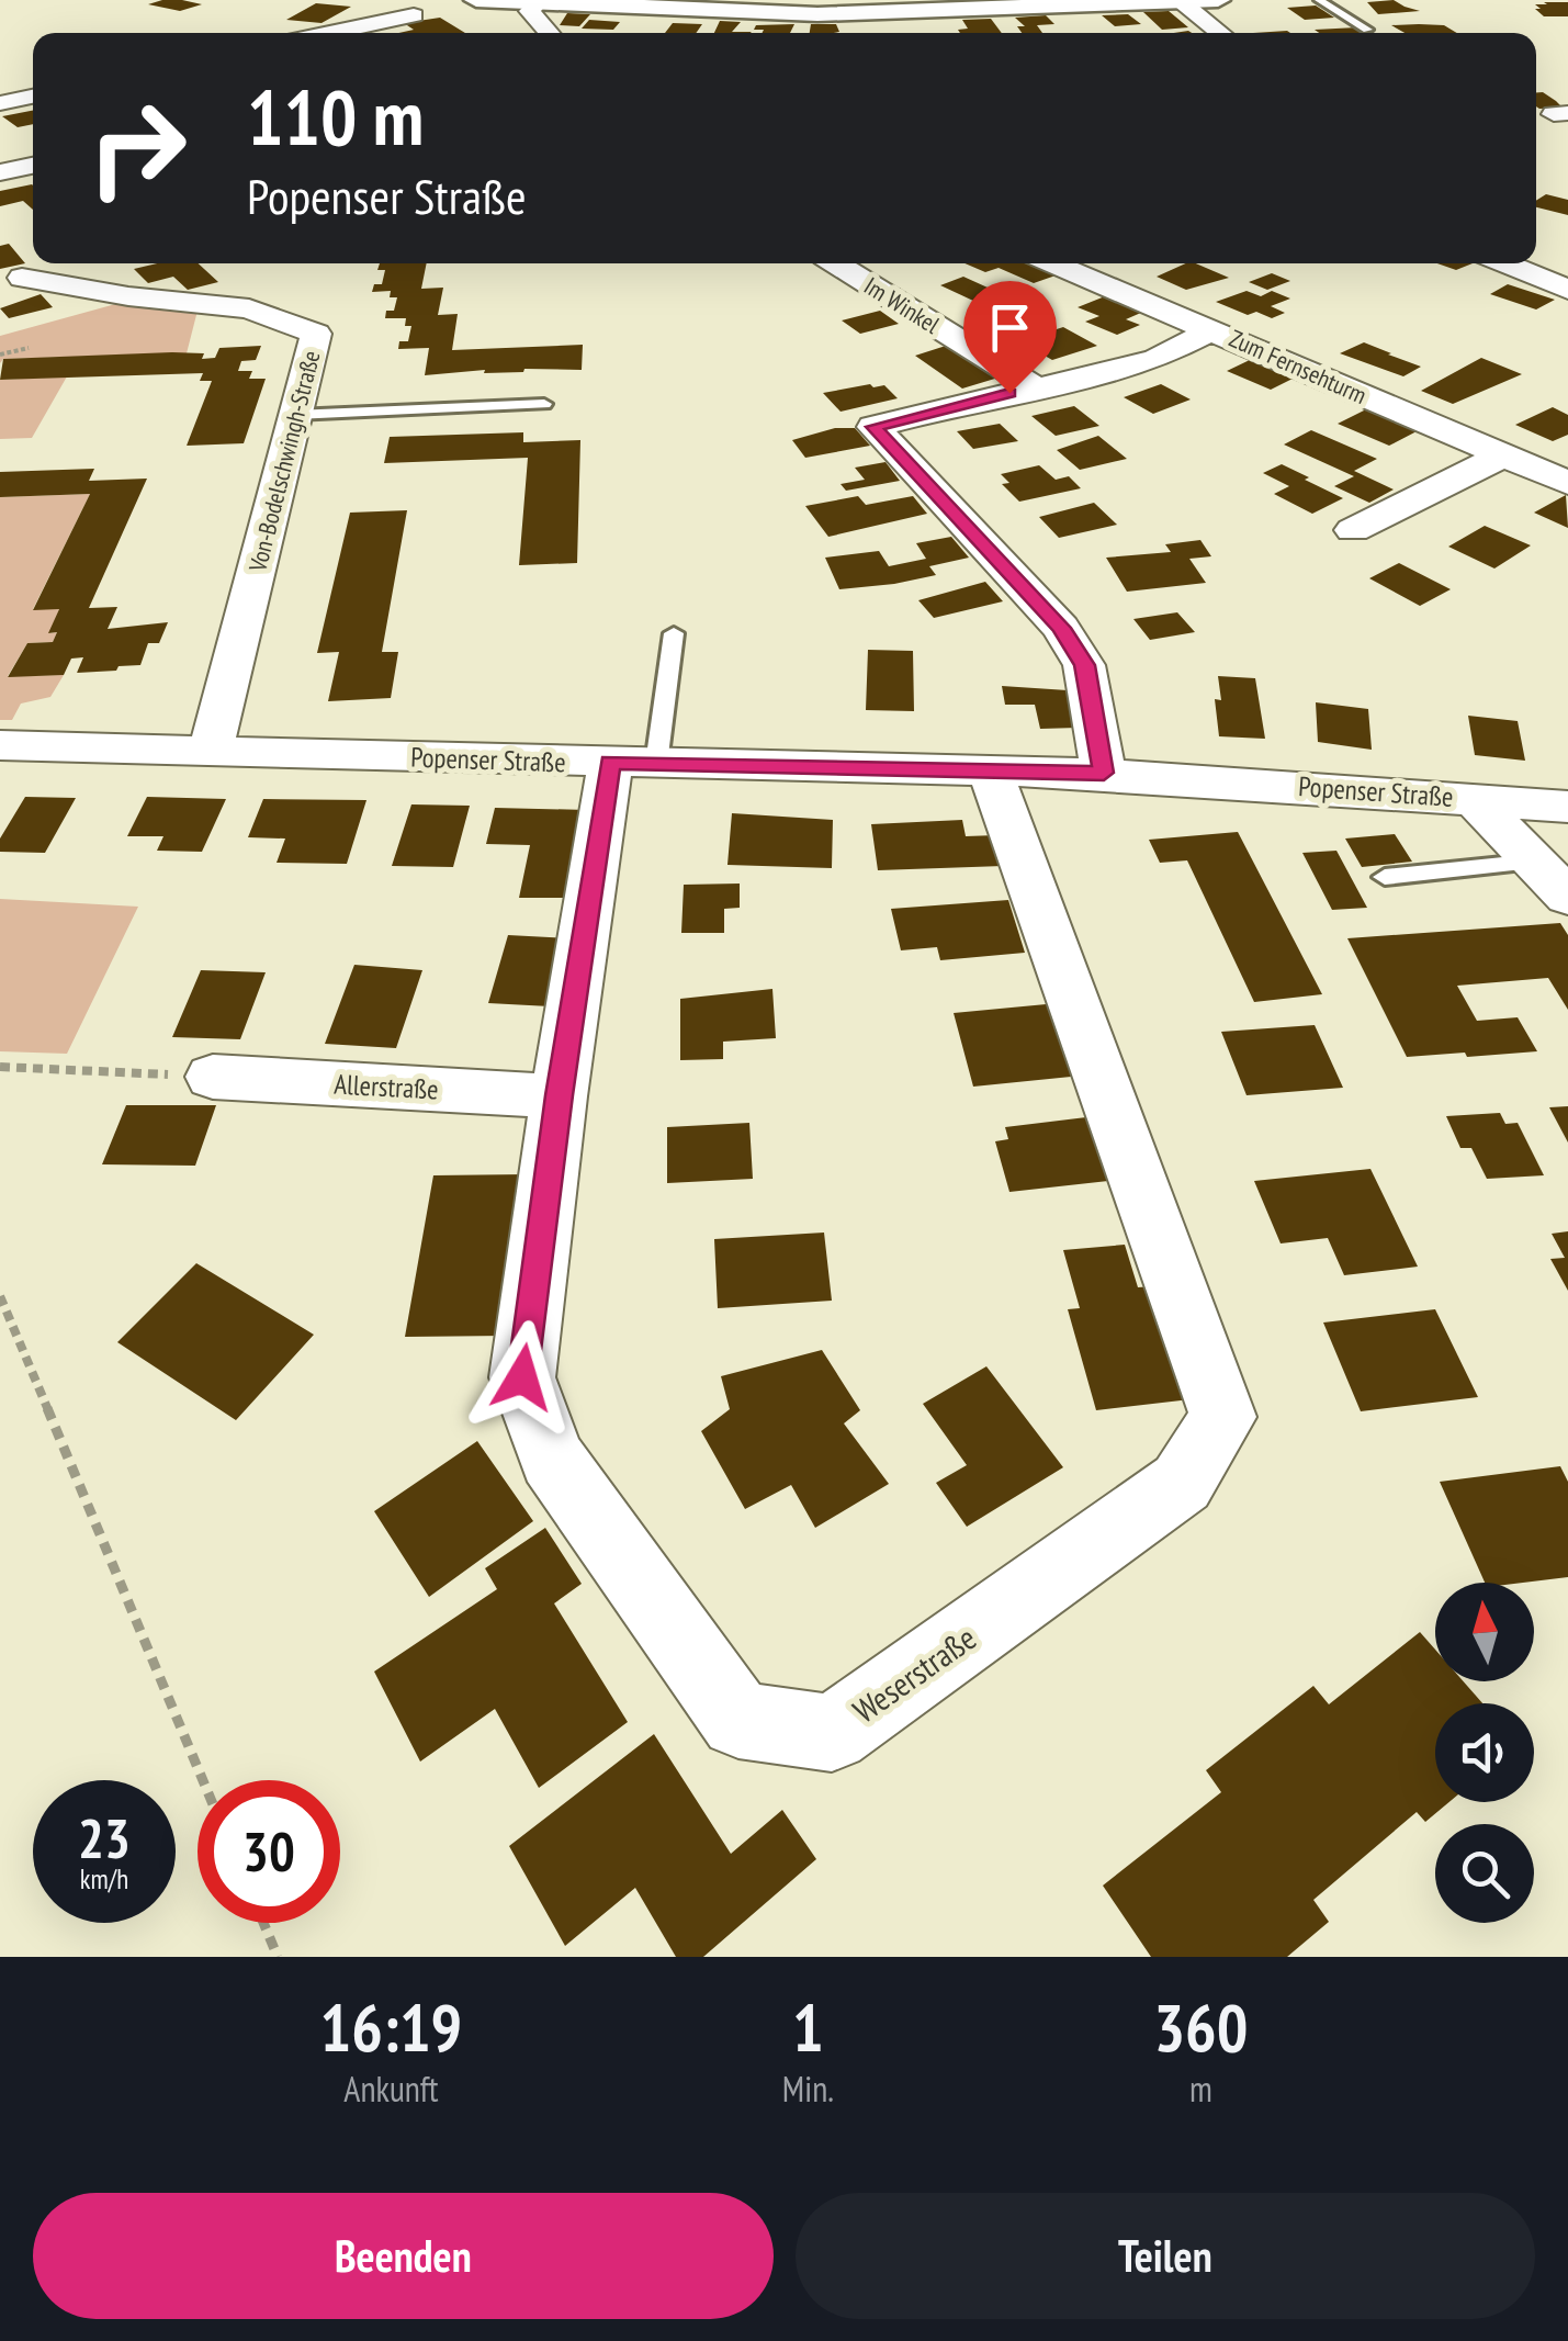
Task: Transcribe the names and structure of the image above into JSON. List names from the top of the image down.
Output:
{
  "streets": {
    "street": [
      "Im Winkel",
      "Zum Fernsehturm",
      "Von-Bodelschwingh-Straße",
      "Popenser Straße",
      "Allerstraße",
      "Weserstraße"
    ]
  },
  "crossings": [
    ["Von-Bodelschwingh-Straße", "Popenser Straße"],
    ["Popenser Straße", "Weserstraße"],
    ["Allerstraße", "Weserstraße"]
  ],
  "north": "top",
  "page": {
    "turn": ["110 m", "Popenser Straße"],
    "speed": "23 km/h",
    "limit": "30",
    "eta": [
      "16:19",
      "Ankunft",
      "1",
      "Min.",
      "360",
      "m"
    ],
    "buttons": ["Beenden", "Teilen"]
  }
}
